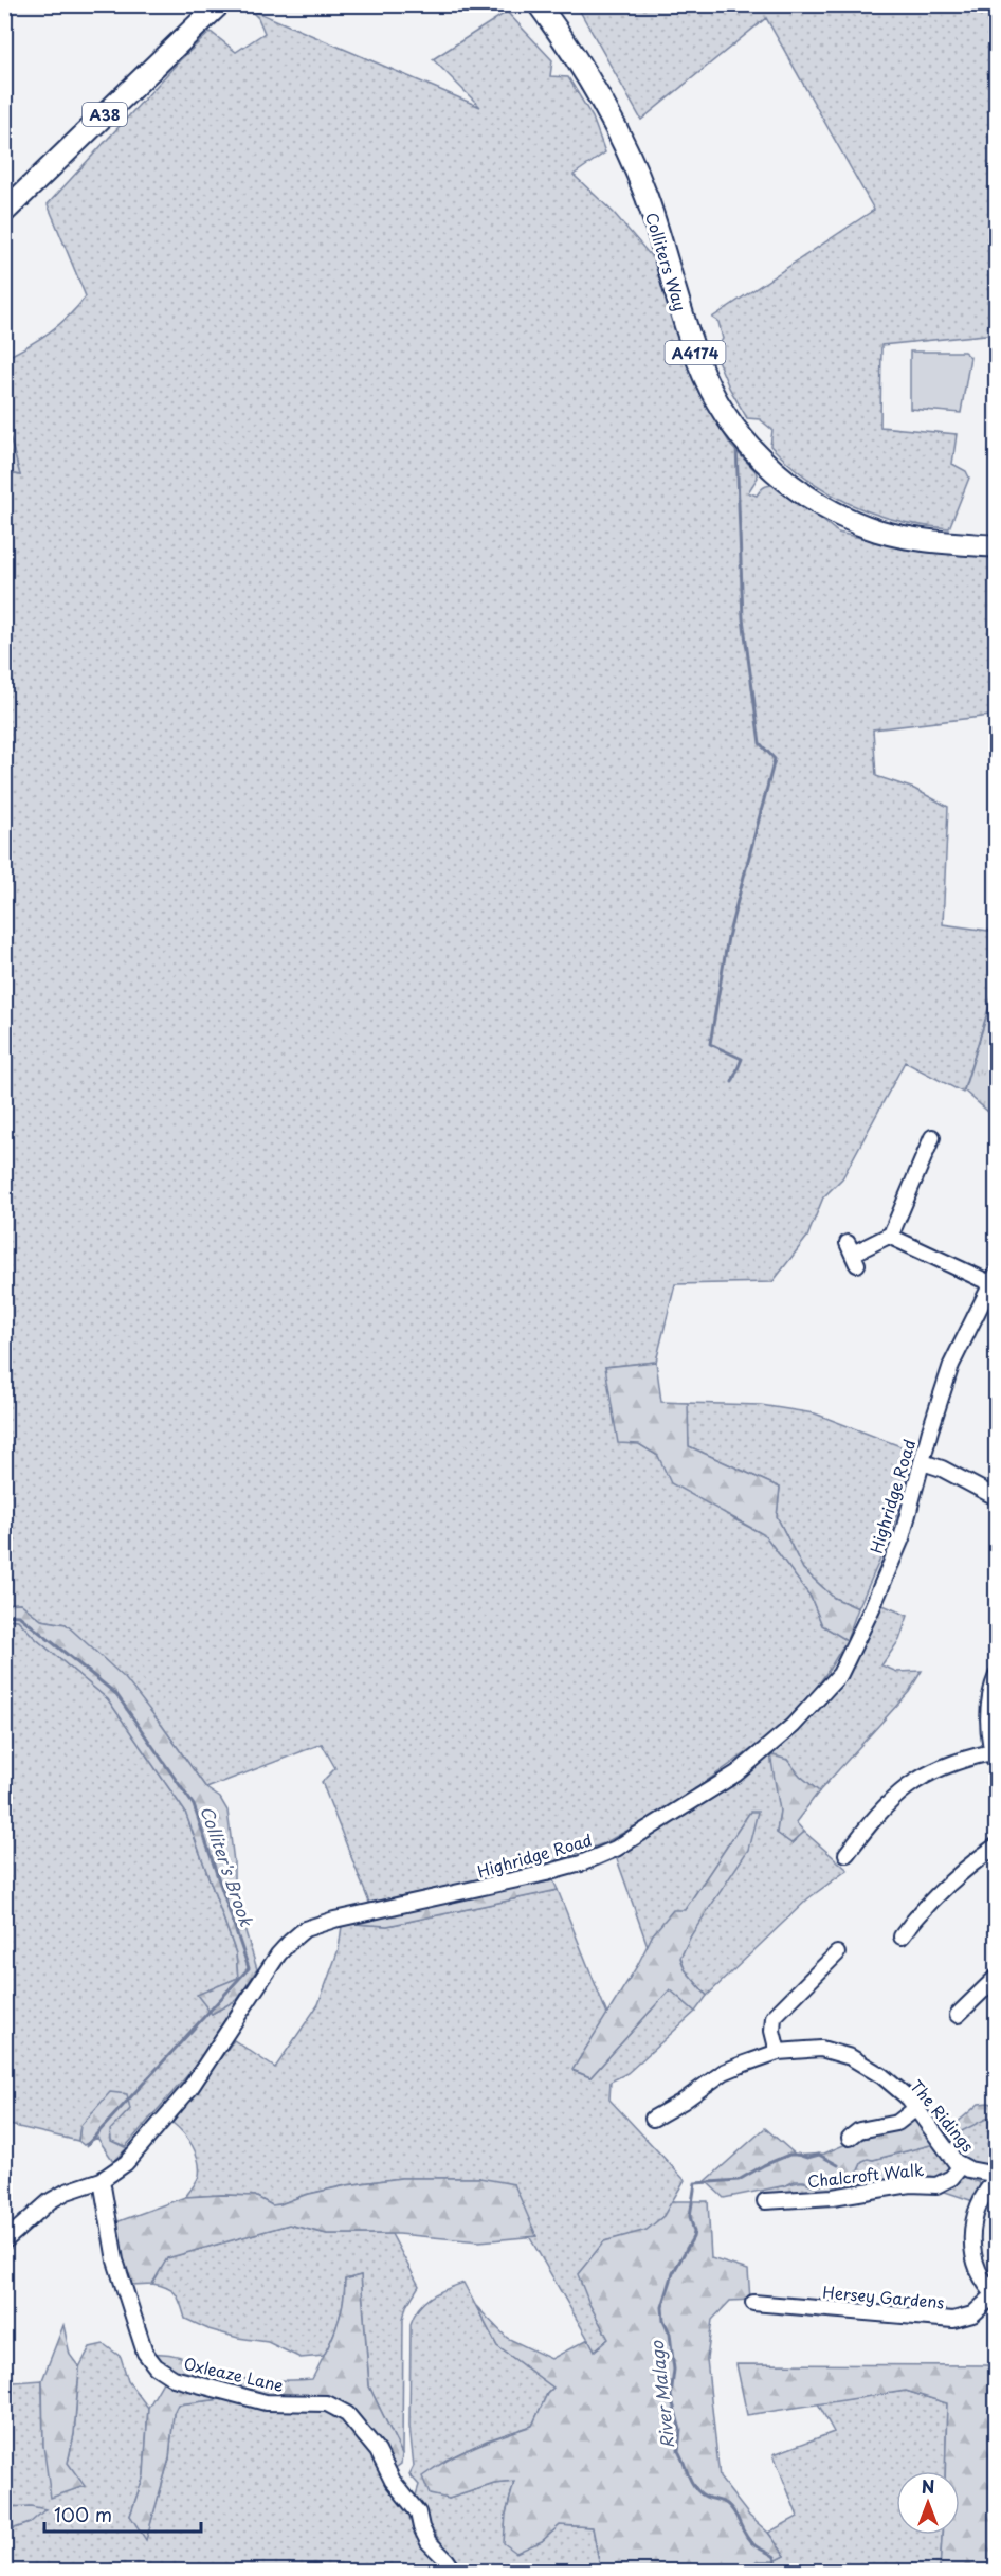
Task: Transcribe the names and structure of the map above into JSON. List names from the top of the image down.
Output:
{
  "streets": {
    "highway": ["A38", "Colliters Way", "A4174"],
    "street": [
      "Highridge Road",
      "The Ridings",
      "Chalcroft Walk",
      "Hersey Gardens",
      "Oxleaze Lane"
    ]
  },
  "crossings": [
    ["Highridge Road", "Oxleaze Lane"],
    ["The Ridings", "Chalcroft Walk"]
  ],
  "water": ["Colliter's Brook", "River Malago"],
  "scale_bar": "100 m",
  "north": "top"
}
